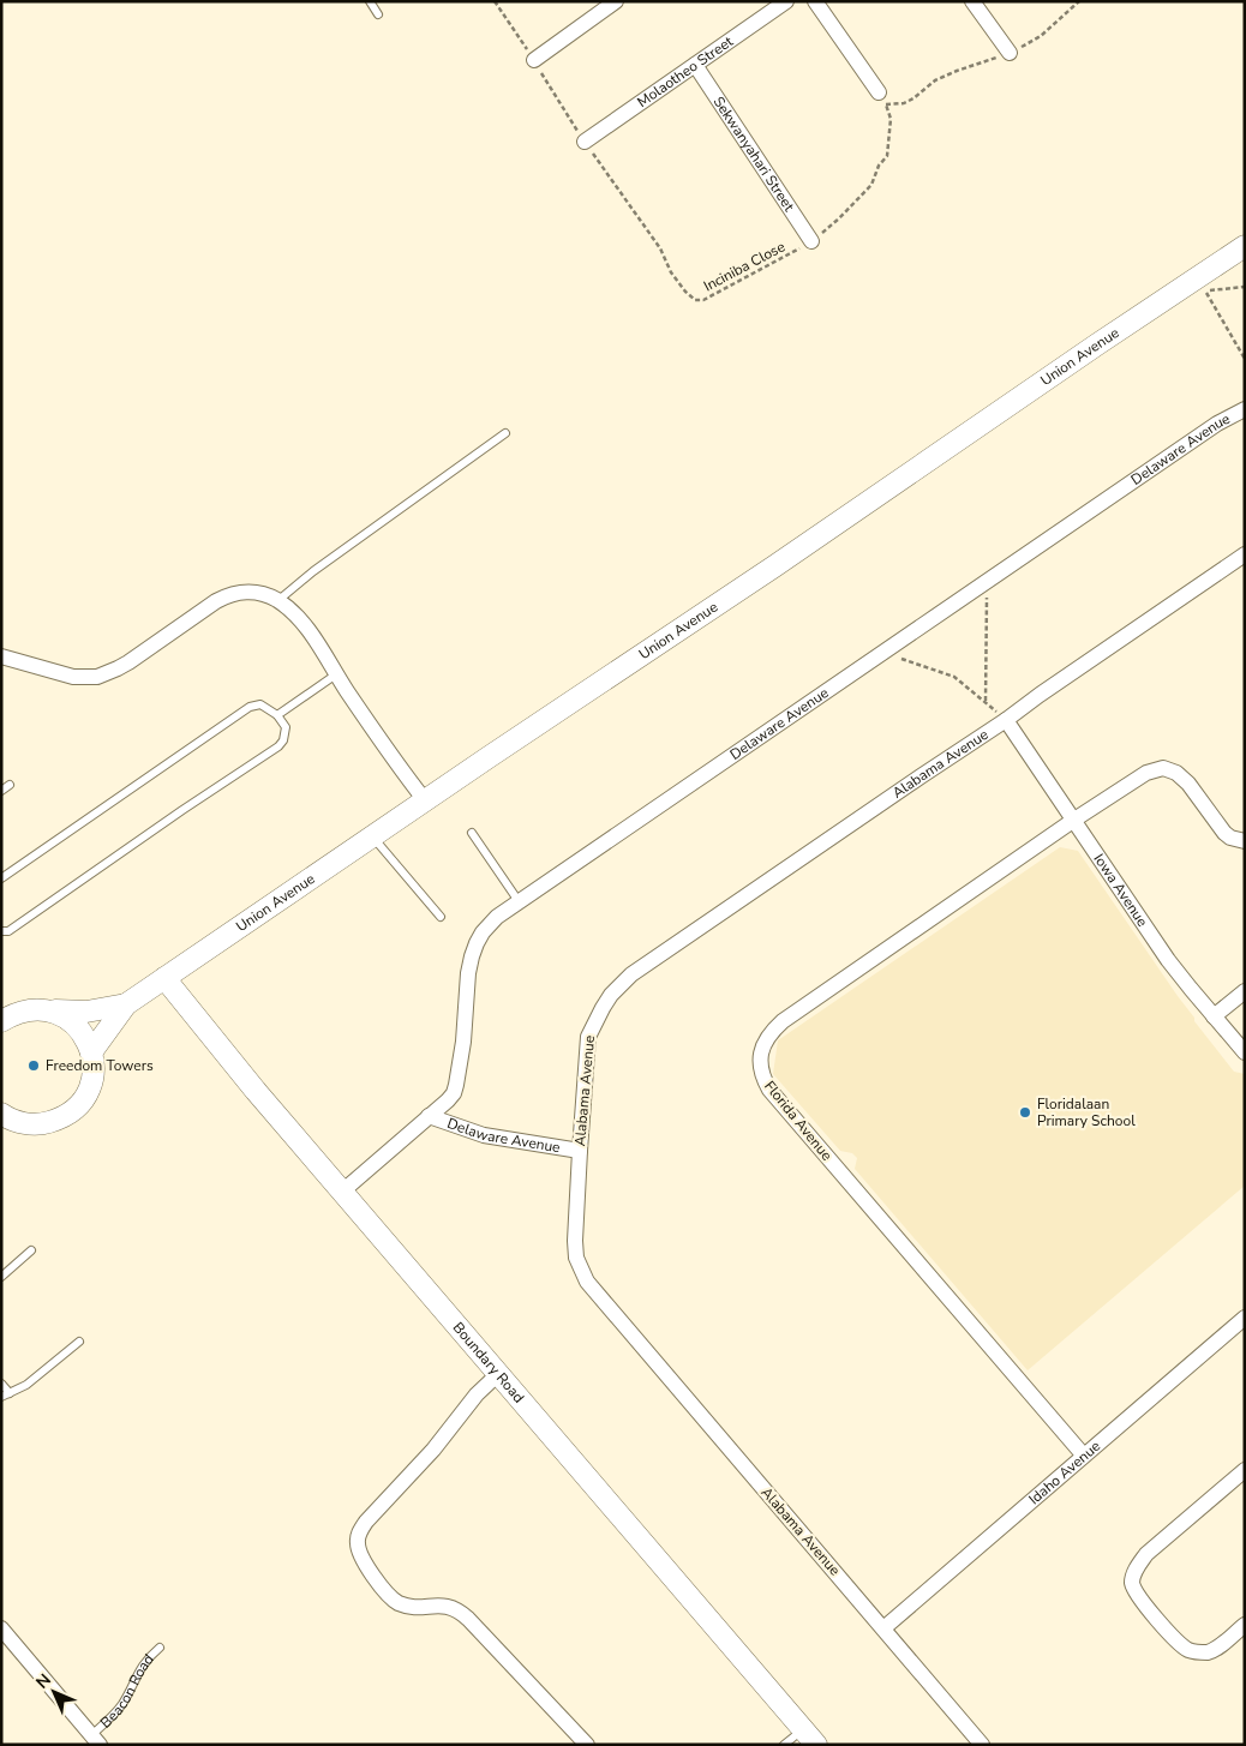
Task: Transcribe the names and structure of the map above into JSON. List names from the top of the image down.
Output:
{
  "streets": {
    "street": [
      "Molaotheo Street",
      "Sekwanyahari Street",
      "Union Avenue",
      "Delaware Avenue",
      "Alabama Avenue",
      "Iowa Avenue",
      "Florida Avenue",
      "Boundary Road",
      "Idaho Avenue",
      "Beacon Road"
    ],
    "path": ["Inciniba Close"]
  },
  "crossings": [
    ["Molaotheo Street", "Sekwanyahari Street"],
    ["Molaotheo Street", "Inciniba Close"],
    ["Sekwanyahari Street", "Inciniba Close"],
    ["Union Avenue", "Boundary Road"],
    ["Delaware Avenue", "Alabama Avenue"],
    ["Delaware Avenue", "Boundary Road"],
    ["Alabama Avenue", "Iowa Avenue"],
    ["Alabama Avenue", "Idaho Avenue"],
    ["Iowa Avenue", "Florida Avenue"],
    ["Florida Avenue", "Idaho Avenue"]
  ],
  "places": ["Freedom Towers", "Floridalaan Primary School"],
  "north": "top left"
}
